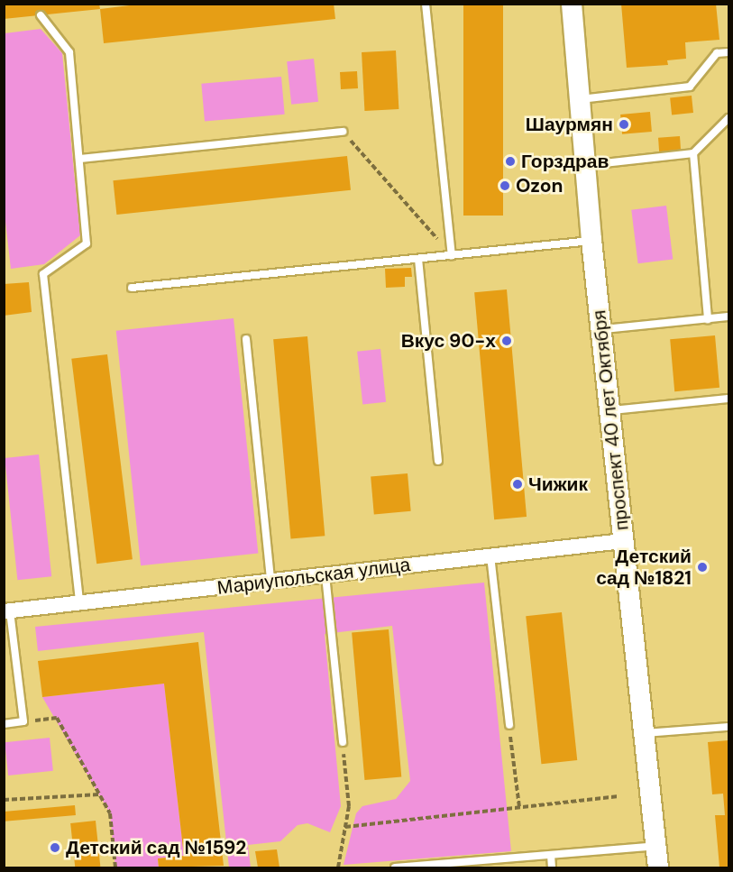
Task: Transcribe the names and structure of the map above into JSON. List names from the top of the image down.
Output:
{
  "streets": {
    "street": ["проспект 40 лет Октября", "Мариупольская улица"]
  },
  "crossings": [
    ["проспект 40 лет Октября", "Мариупольская улица"]
  ],
  "places": [
    "Шаурмян",
    "Горздрав",
    "Ozon",
    "Вкус 90-х",
    "Чижик",
    "Детский сад №1821",
    "Детский сад №1592"
  ]
}
